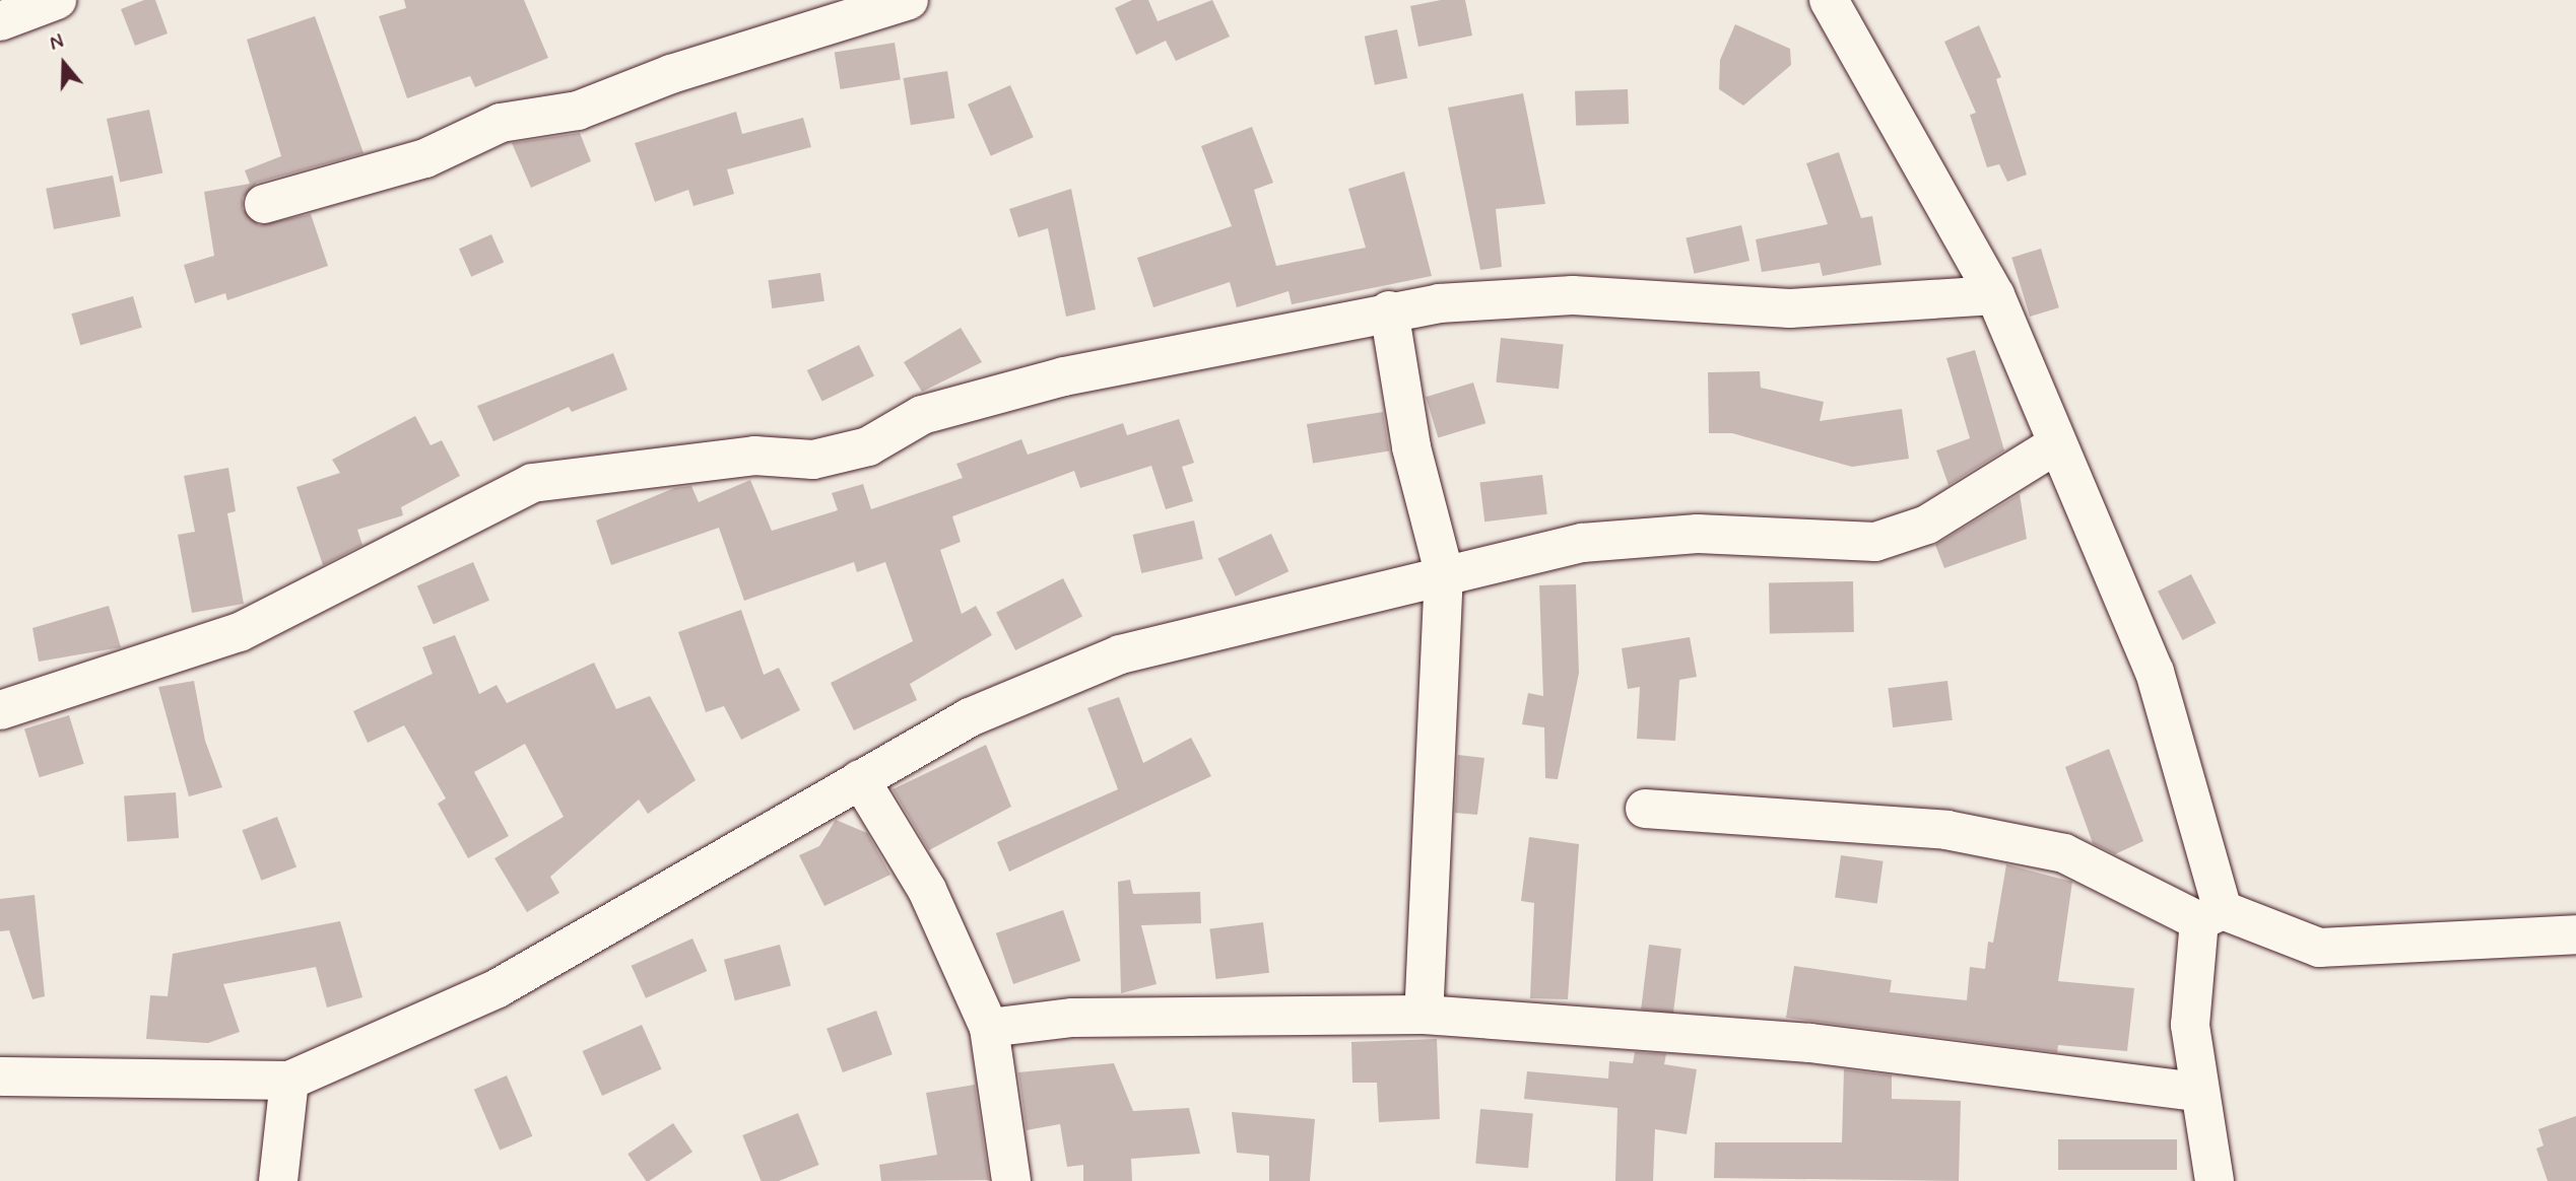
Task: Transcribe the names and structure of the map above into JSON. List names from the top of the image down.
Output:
{
  "north": "top"
}
